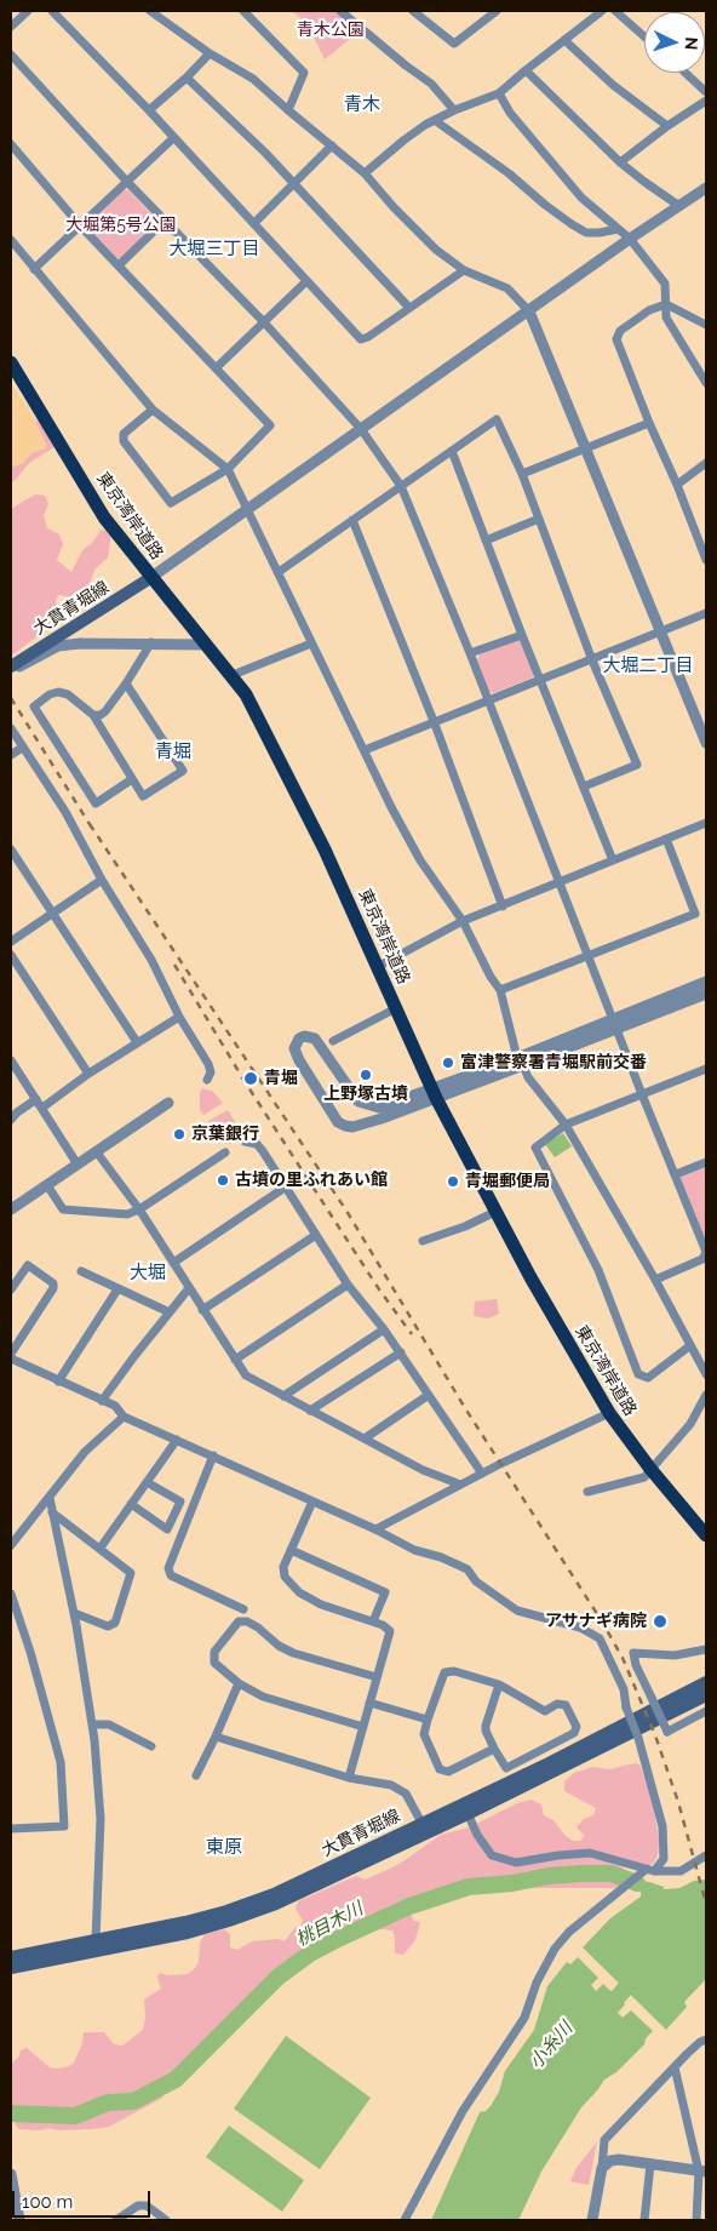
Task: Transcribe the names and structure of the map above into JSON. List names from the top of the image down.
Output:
{
  "streets": {
    "highway": ["東京湾岸道路"],
    "main road": ["大貫青堀線"]
  },
  "crossings": [
    ["東京湾岸道路", "大貫青堀線"]
  ],
  "districts": [
    "青木",
    "大堀三丁目",
    "大堀二丁目",
    "青堀",
    "大堀",
    "東原"
  ],
  "water": ["桃目木川", "小糸川"],
  "parks": ["青木公園", "大堀第5号公園"],
  "places": [
    "富津警察署青堀駅前交番",
    "上野塚古墳",
    "青堀",
    "京葉銀行",
    "古墳の里ふれあい館",
    "青堀郵便局",
    "アサナギ病院"
  ],
  "scale_bar": "100 m",
  "north": "right"
}
